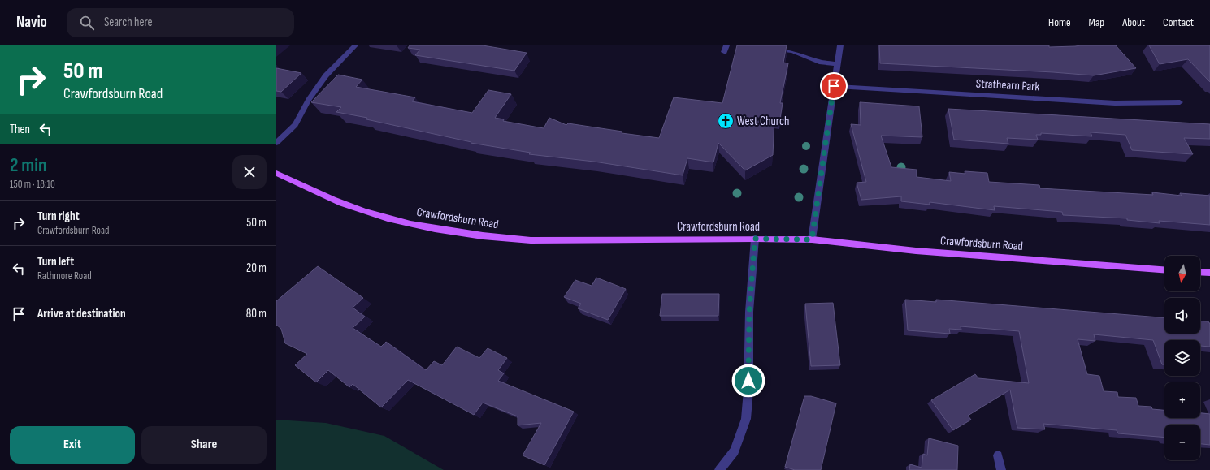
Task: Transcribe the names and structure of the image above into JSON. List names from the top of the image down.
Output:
{
  "streets": {
    "main road": ["Crawfordsburn Road"],
    "street": ["Strathearn Park"]
  },
  "places": {
    "church": ["West Church"]
  },
  "north": "bottom",
  "page": {
    "header": "Navio",
    "search": "Search here",
    "nav": [
      "Home",
      "Map",
      "About",
      "Contact"
    ],
    "turn": ["50 m", "Crawfordsburn Road"],
    "then": "Then",
    "heading": ["2 min", "150 m · 18:10"],
    "list": [
      {
        "name": "Turn right",
        "note": "Crawfordsburn Road",
        "value": "50 m"
      },
      {
        "name": "Turn left",
        "note": "Rathmore Road",
        "value": "20 m"
      },
      {
        "name": "Arrive at destination",
        "value": "80 m"
      }
    ],
    "map_buttons": ["+", "−"],
    "buttons": ["Exit", "Share"]
  }
}
